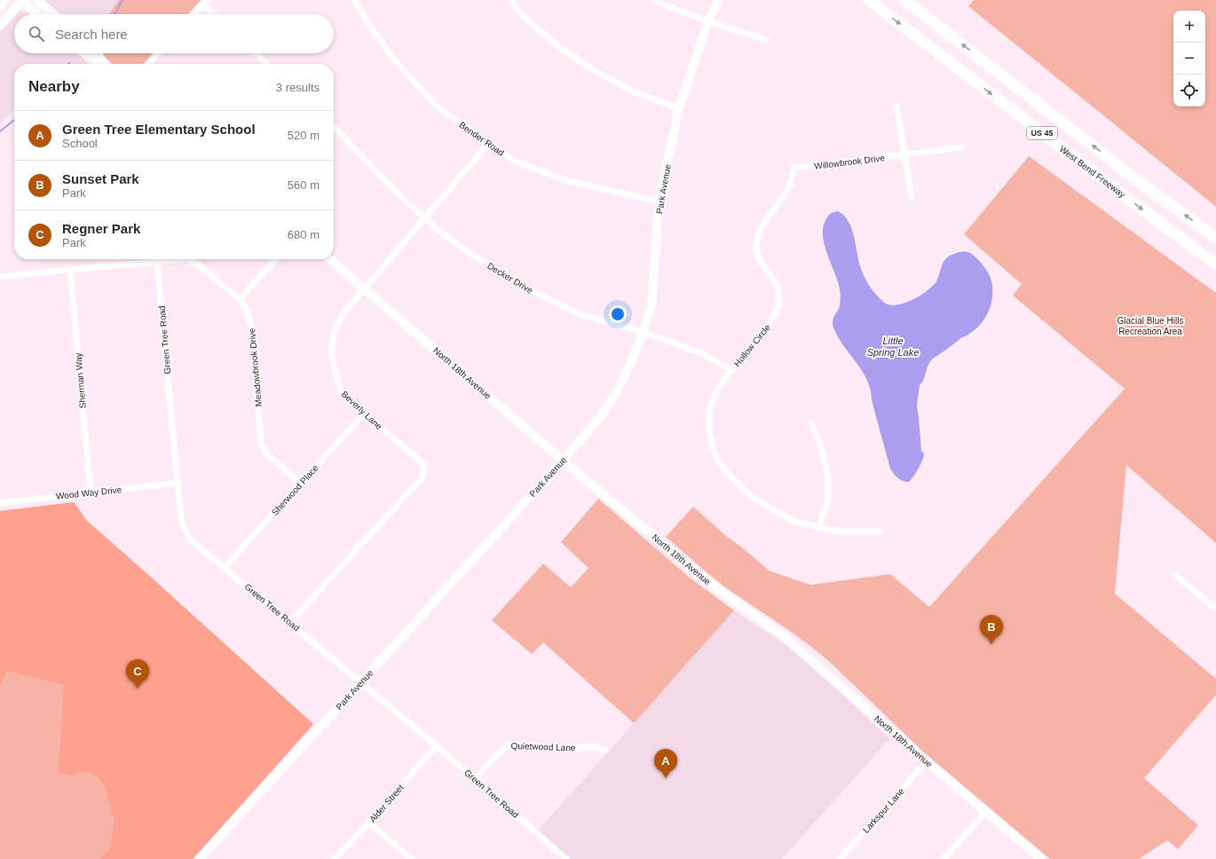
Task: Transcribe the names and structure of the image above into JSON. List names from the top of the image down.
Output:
{
  "streets": {
    "highway": ["US 45", "West Bend Freeway"],
    "street": [
      "Bender Road",
      "Willowbrook Drive",
      "Park Avenue",
      "Decker Drive",
      "Green Tree Road",
      "Hollow Circle",
      "Meadowbrook Drive",
      "North 18th Avenue",
      "Sherman Way",
      "Beverly Lane",
      "Sherwood Place",
      "Wood Way Drive",
      "Quietwood Lane",
      "Alder Street",
      "Larkspur Lane"
    ]
  },
  "crossings": [
    ["Bender Road", "Park Avenue"],
    ["Bender Road", "Beverly Lane"],
    ["Willowbrook Drive", "Hollow Circle"],
    ["Park Avenue", "Decker Drive"],
    ["Park Avenue", "Green Tree Road"],
    ["Park Avenue", "North 18th Avenue"],
    ["Decker Drive", "Hollow Circle"],
    ["Decker Drive", "Beverly Lane"],
    ["Green Tree Road", "Meadowbrook Drive"],
    ["Green Tree Road", "Beverly Lane"],
    ["Green Tree Road", "Sherwood Place"],
    ["Green Tree Road", "Wood Way Drive"],
    ["Green Tree Road", "Quietwood Lane"],
    ["Green Tree Road", "Alder Street"],
    ["Meadowbrook Drive", "Sherman Way"],
    ["Meadowbrook Drive", "Sherwood Place"],
    ["North 18th Avenue", "Beverly Lane"],
    ["North 18th Avenue", "Larkspur Lane"],
    ["Sherman Way", "Wood Way Drive"],
    ["Beverly Lane", "Sherwood Place"]
  ],
  "water": ["Little Spring Lake"],
  "parks": ["Glacial Blue Hills Recreation Area"],
  "page": {
    "map_buttons": ["+", "−"],
    "search": "Search here",
    "heading": ["Nearby", "3 results"],
    "list": [
      {
        "mark": "A",
        "name": "Green Tree Elementary School",
        "note": "School",
        "value": "520 m"
      },
      {
        "mark": "B",
        "name": "Sunset Park",
        "note": "Park",
        "value": "560 m"
      },
      {
        "mark": "C",
        "name": "Regner Park",
        "note": "Park",
        "value": "680 m"
      }
    ],
    "pins": ["B", "C", "A"]
  }
}
